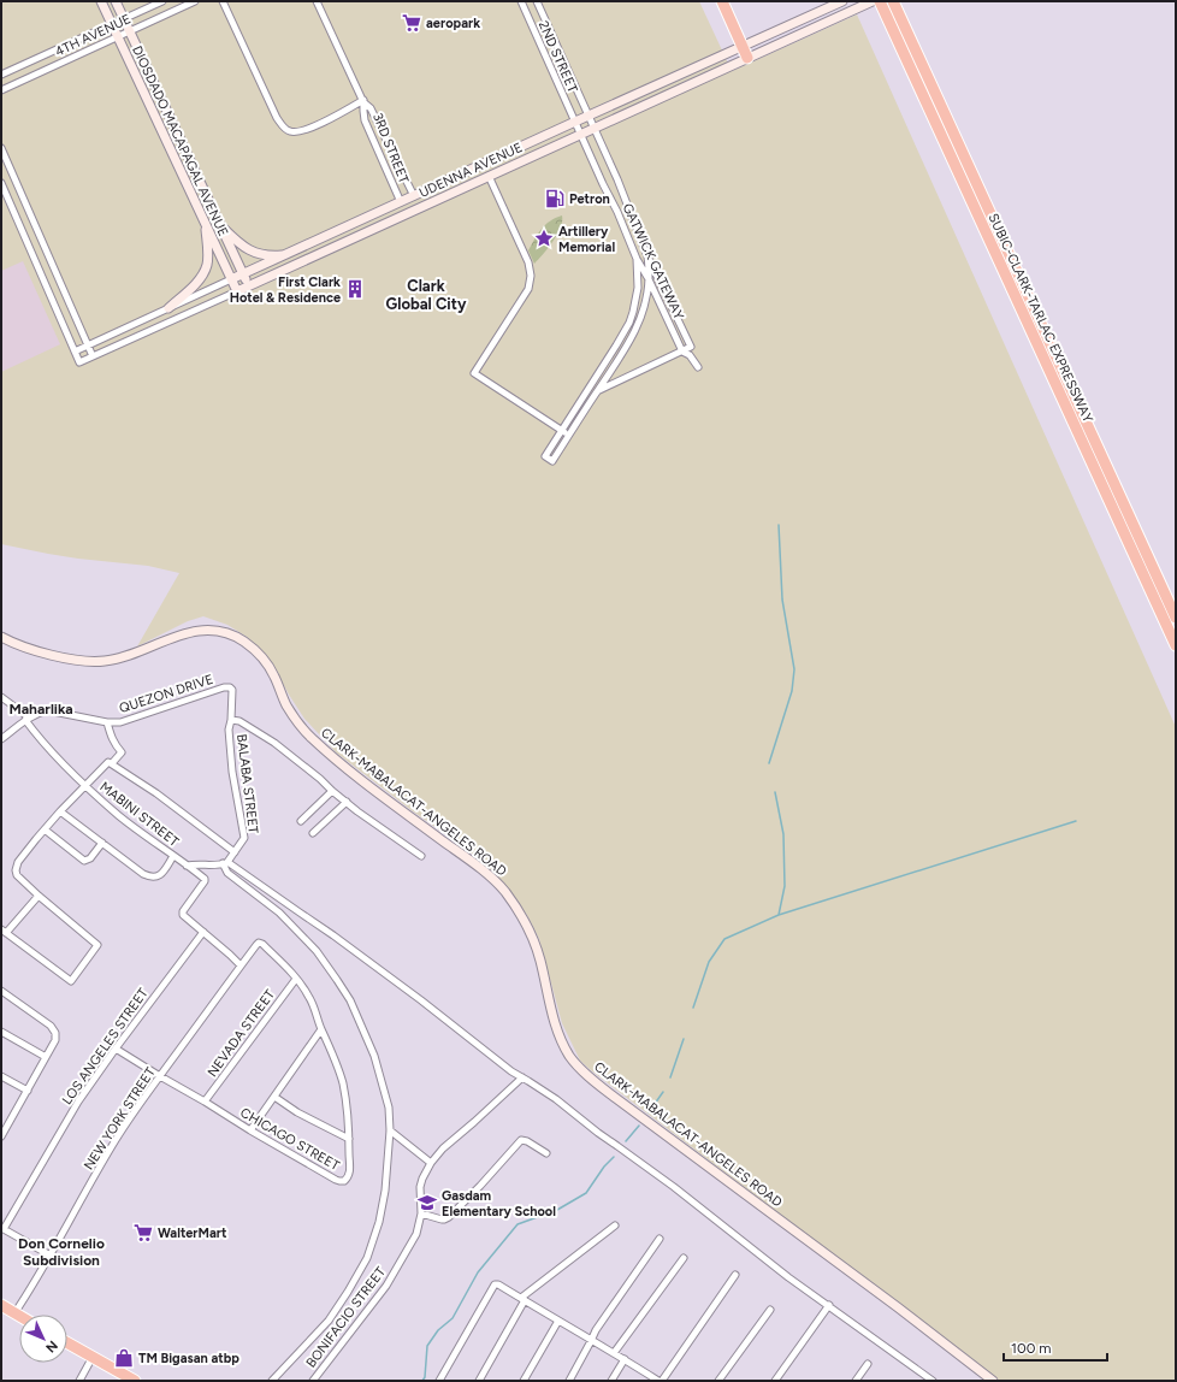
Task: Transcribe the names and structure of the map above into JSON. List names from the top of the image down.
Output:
{
  "streets": {
    "highway": ["SUBIC-CLARK-TARLAC EXPRESSWAY"],
    "main road": ["DIOSDADO MACAPAGAL AVENUE", "UDENNA AVENUE", "CLARK-MABALACAT-ANGELES ROAD"],
    "street": [
      "4TH AVENUE",
      "2ND STREET",
      "3RD STREET",
      "GATWICK GATEWAY",
      "QUEZON DRIVE",
      "BALABA STREET",
      "MABINI STREET",
      "NEVADA STREET",
      "LOS ANGELES STREET",
      "NEW YORK STREET",
      "CHICAGO STREET",
      "BONIFACIO STREET"
    ]
  },
  "crossings": [
    ["4TH AVENUE", "DIOSDADO MACAPAGAL AVENUE"],
    ["2ND STREET", "UDENNA AVENUE"],
    ["2ND STREET", "GATWICK GATEWAY"],
    ["DIOSDADO MACAPAGAL AVENUE", "UDENNA AVENUE"],
    ["3RD STREET", "UDENNA AVENUE"],
    ["UDENNA AVENUE", "GATWICK GATEWAY"],
    ["QUEZON DRIVE", "BALABA STREET"],
    ["QUEZON DRIVE", "MABINI STREET"],
    ["MABINI STREET", "LOS ANGELES STREET"],
    ["NEVADA STREET", "CHICAGO STREET"],
    ["LOS ANGELES STREET", "NEW YORK STREET"],
    ["LOS ANGELES STREET", "CHICAGO STREET"],
    ["NEW YORK STREET", "CHICAGO STREET"]
  ],
  "districts": ["Clark Global City", "Maharlika", "Don Cornelio Subdivision"],
  "places": {
    "supermarket": ["aeropark", "WalterMart"],
    "fuel station": ["Petron"],
    "place": ["Artillery Memorial"],
    "building": ["First Clark Hotel & Residence"],
    "school or university": ["Gasdam Elementary School"],
    "shop": ["TM Bigasan atbp"]
  },
  "scale_bar": "100 m",
  "north": "bottom right"
}
